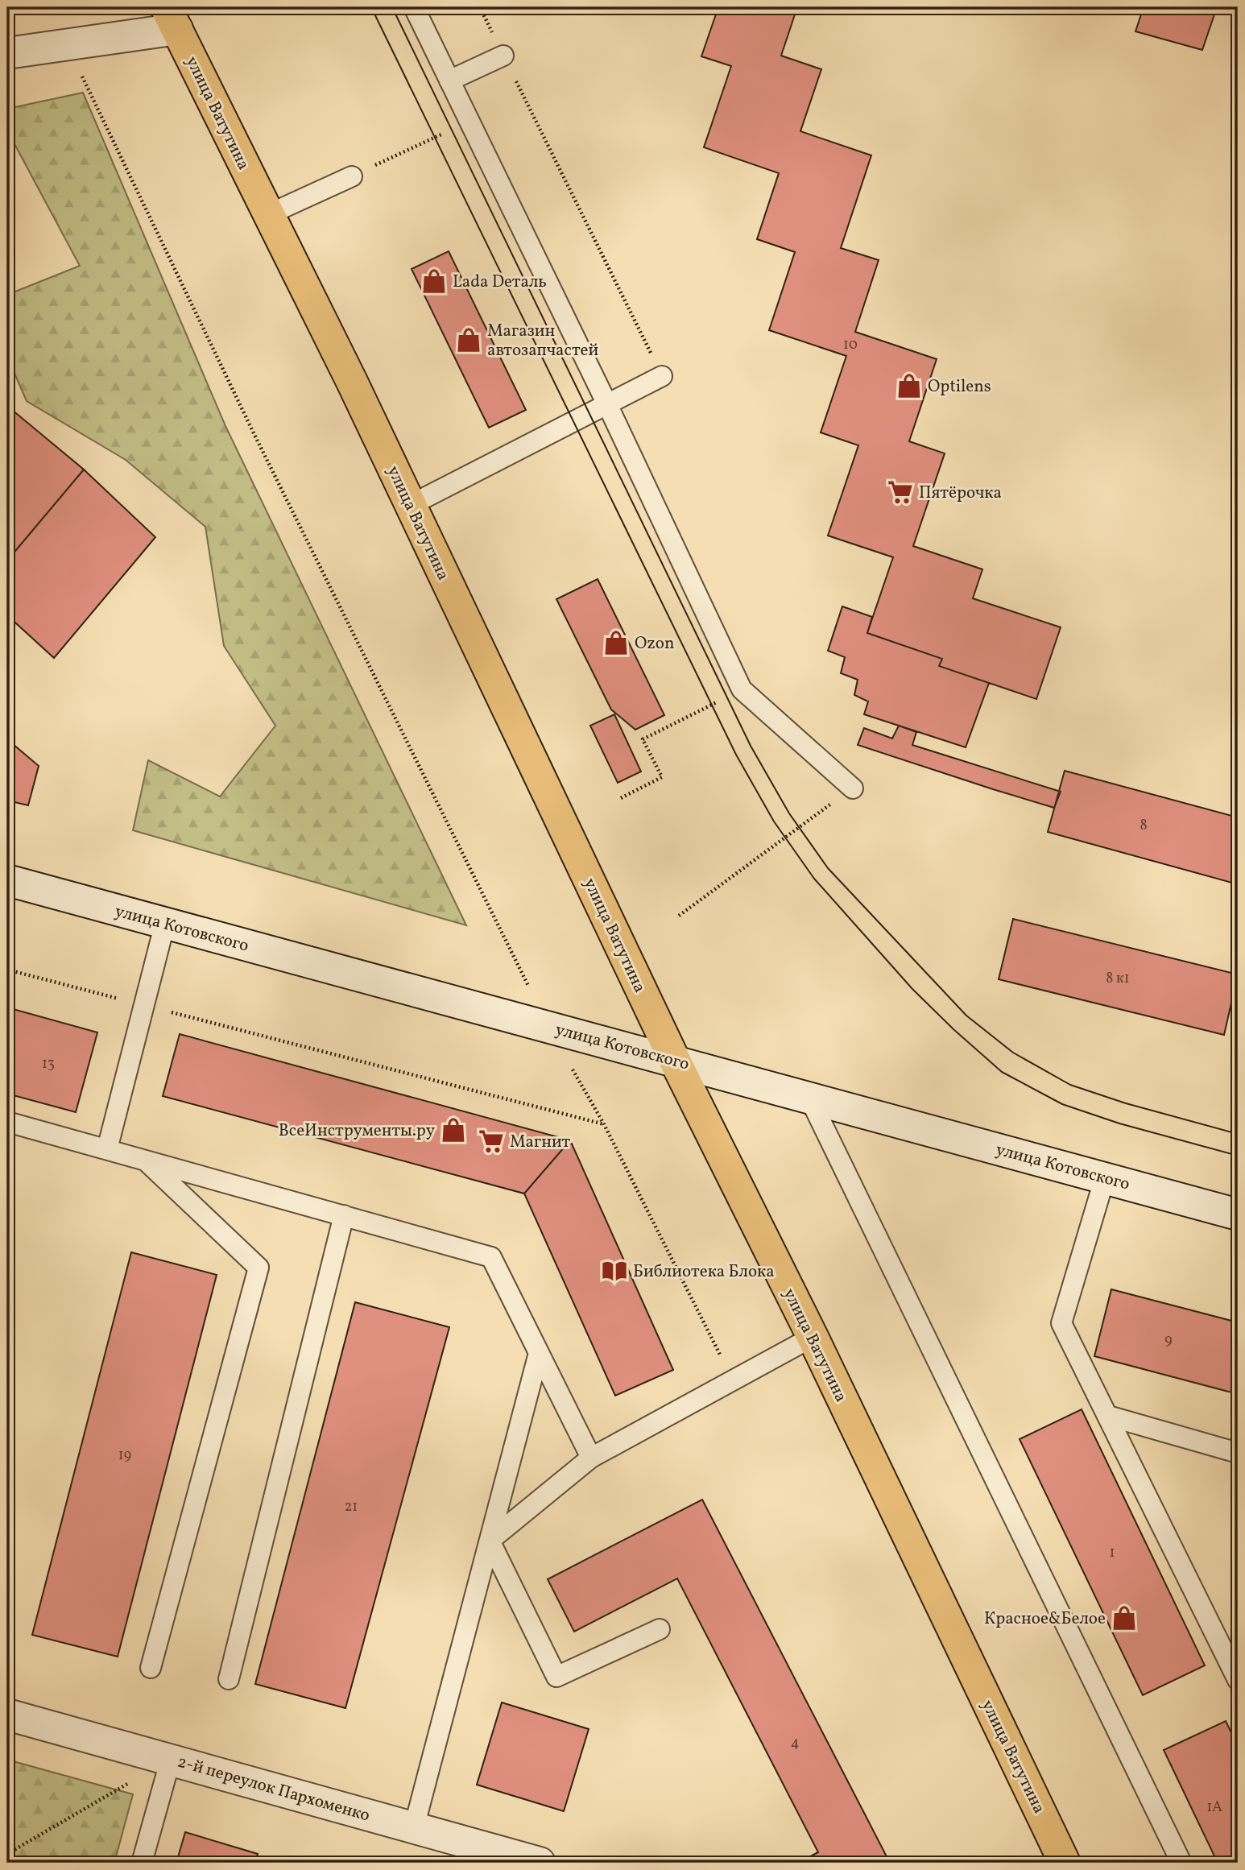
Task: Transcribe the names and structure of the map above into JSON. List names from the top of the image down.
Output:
{
  "streets": {
    "main road": ["улица Ватутина", "улица Котовского", "2-й переулок Пархоменко"]
  },
  "crossings": [
    ["улица Ватутина", "улица Котовского"]
  ],
  "places": {
    "shop": [
      "Lada Dеталь",
      "Магазин автозапчастей",
      "Optilens",
      "Ozon",
      "ВсеИнструменты.ру",
      "Красное&Белое"
    ],
    "supermarket": ["Пятёрочка", "Магнит"],
    "library": ["Библиотека Блока"]
  },
  "house_numbers": [
    "10",
    "8",
    "8 к1",
    "13",
    "9",
    "19",
    "21",
    "1",
    "4",
    "1А"
  ]
}
